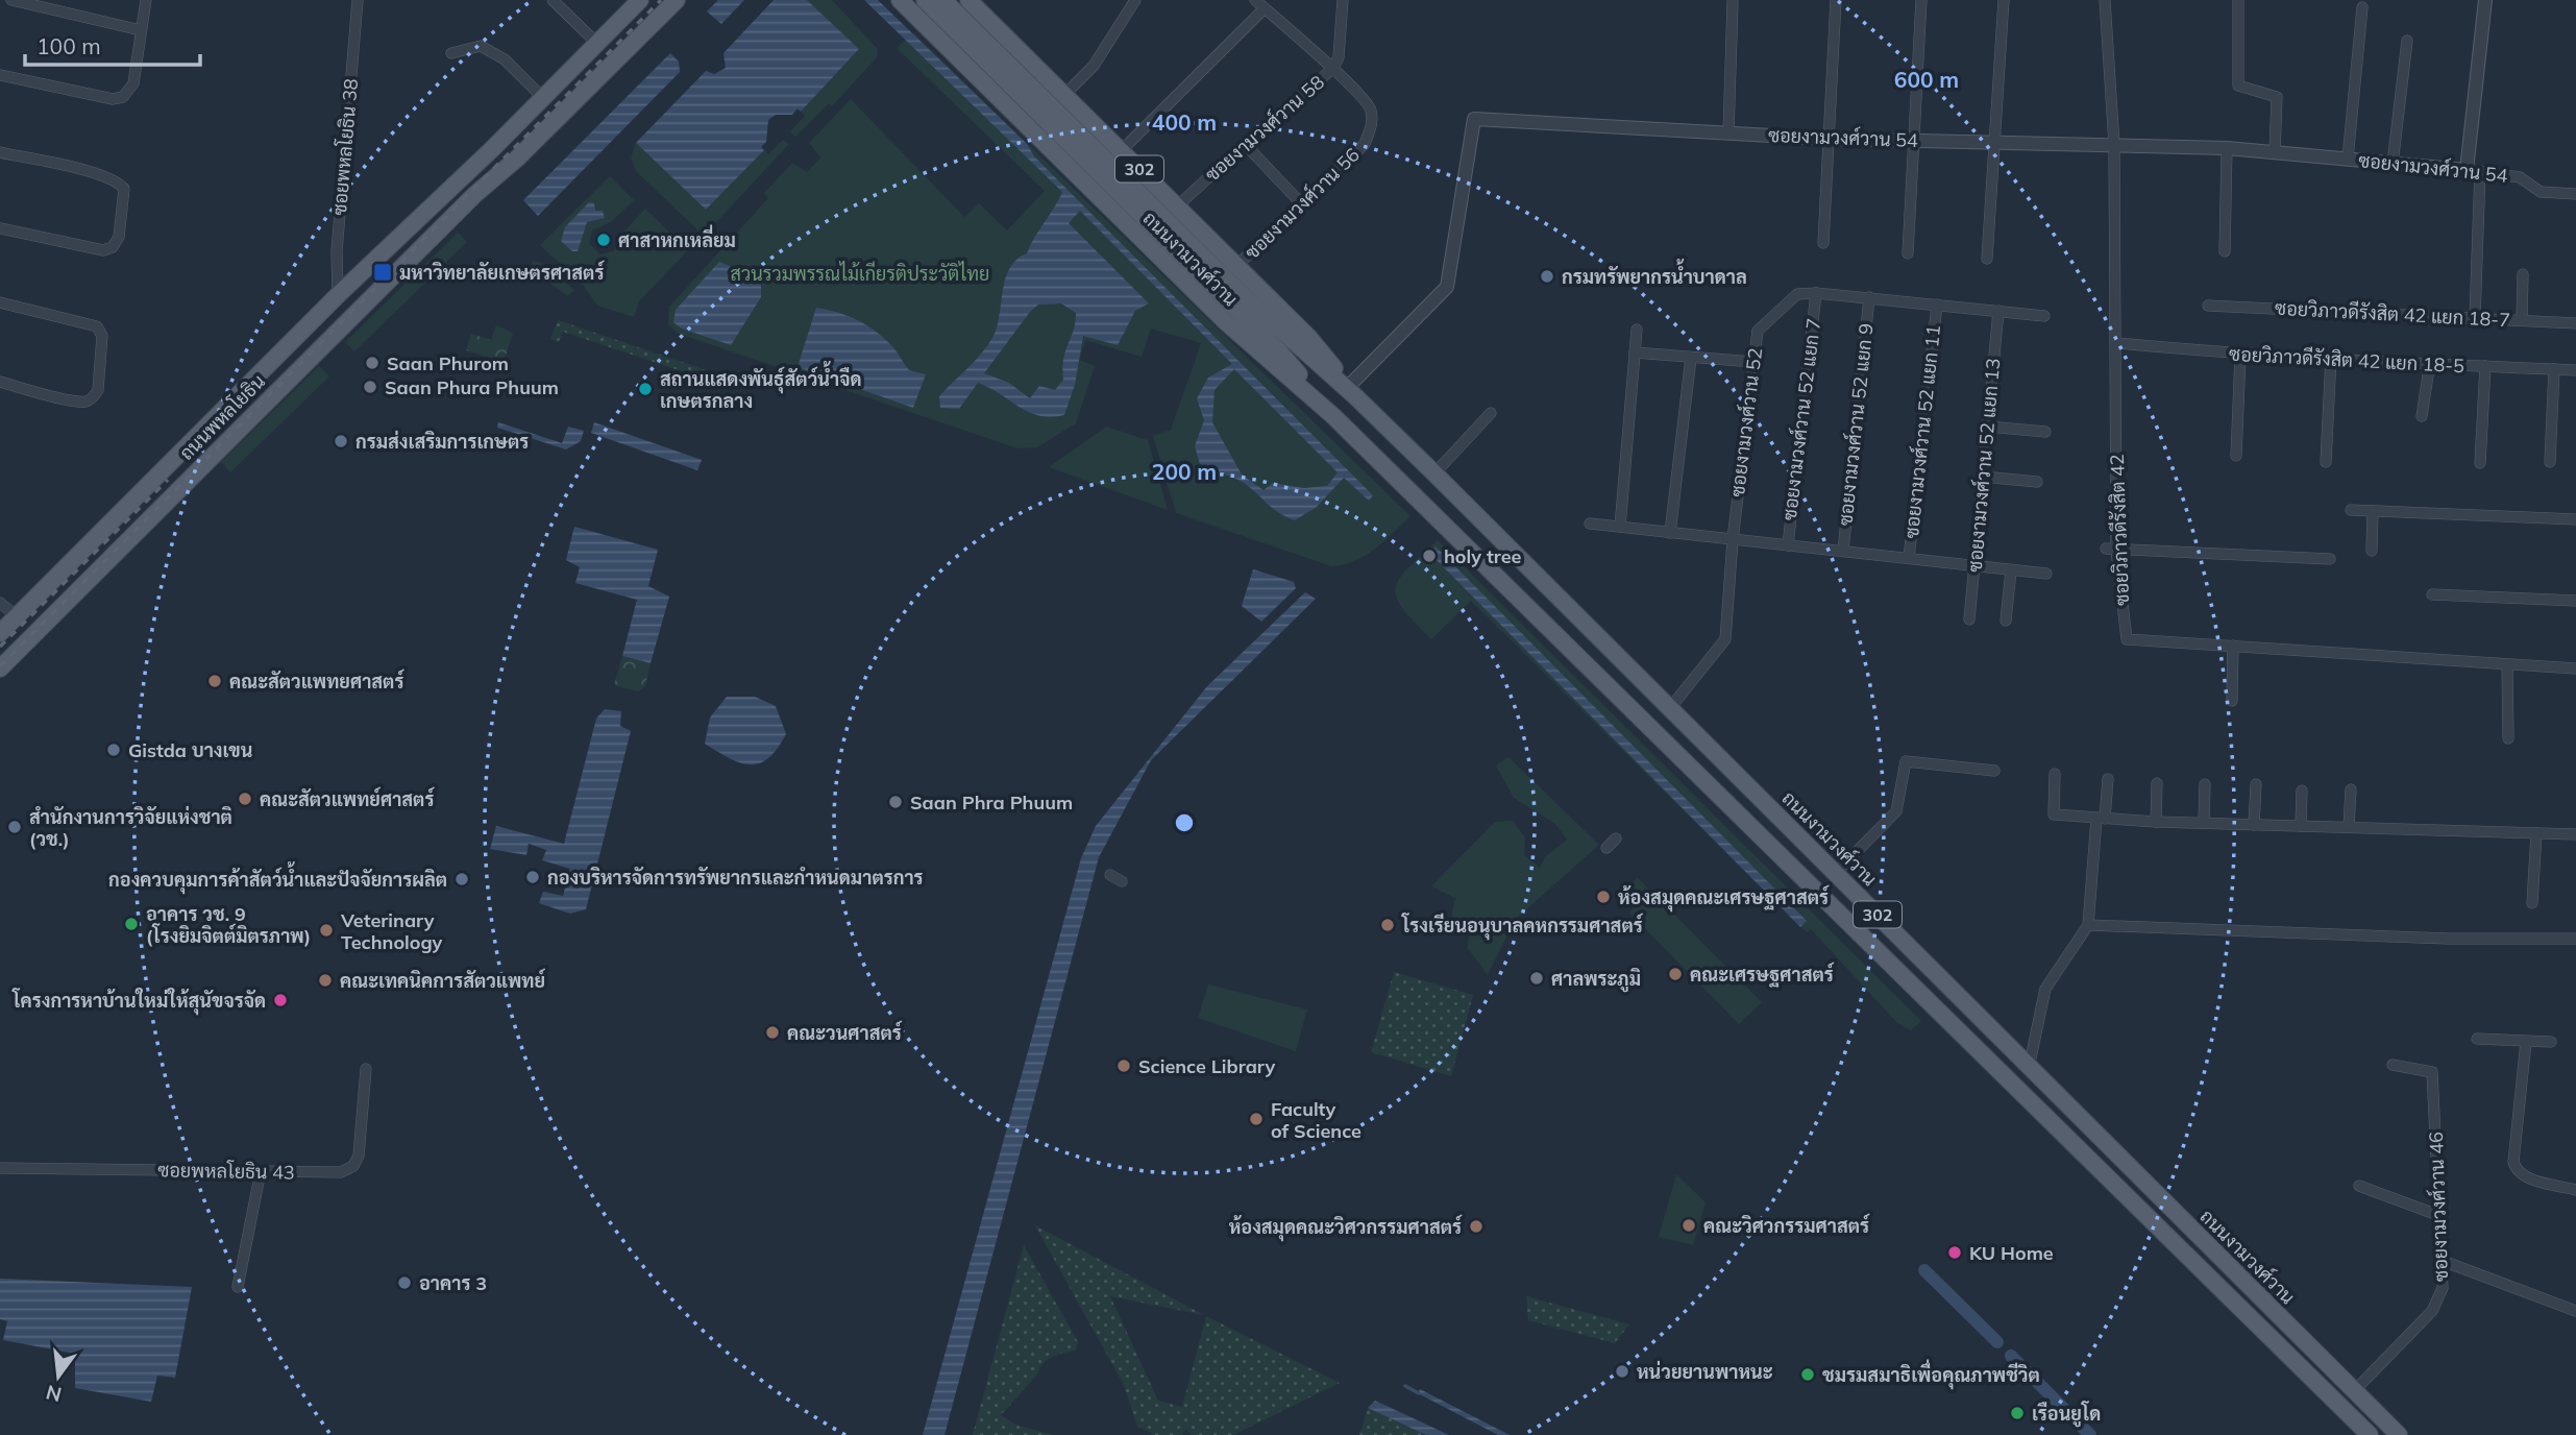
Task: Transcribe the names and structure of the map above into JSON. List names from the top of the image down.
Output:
{
  "streets": {
    "main road": ["302", "ถนนงามวงศ์วาน", "ถนนพหลโยธิน"],
    "street": [
      "ซอยงามวงศ์วาน 58",
      "ซอยงามวงศ์วาน 54",
      "ซอยพหลโยธิน 38",
      "ซอยงามวงศ์วาน 56",
      "ซอยวิภาวดีรังสิต 42 แยก 18-7",
      "ซอยวิภาวดีรังสิต 42 แยก 18-5",
      "ซอยงามวงศ์วาน 52 แยก 7",
      "ซอยงามวงศ์วาน 52",
      "ซอยงามวงศ์วาน 52 แยก 9",
      "ซอยงามวงศ์วาน 52 แยก 11",
      "ซอยงามวงศ์วาน 52 แยก 13",
      "ซอยวิภาวดีรังสิต 42",
      "ซอยพหลโยธิน 43",
      "ซอยงามวงศ์วาน 46"
    ]
  },
  "crossings": [
    ["ซอยงามวงศ์วาน 58", "ซอยงามวงศ์วาน 56"],
    ["ซอยงามวงศ์วาน 58", "ถนนงามวงศ์วาน"],
    ["ซอยงามวงศ์วาน 54", "ถนนงามวงศ์วาน"],
    ["ซอยงามวงศ์วาน 54", "ซอยวิภาวดีรังสิต 42"],
    ["ซอยพหลโยธิน 38", "ถนนพหลโยธิน"],
    ["ซอยงามวงศ์วาน 56", "ถนนงามวงศ์วาน"],
    ["ถนนงามวงศ์วาน", "ซอยงามวงศ์วาน 52"],
    ["ถนนงามวงศ์วาน", "ซอยงามวงศ์วาน 46"],
    ["ซอยวิภาวดีรังสิต 42 แยก 18-5", "ซอยวิภาวดีรังสิต 42"],
    ["ซอยงามวงศ์วาน 52 แยก 7", "ซอยงามวงศ์วาน 52"],
    ["ซอยงามวงศ์วาน 52", "ซอยงามวงศ์วาน 52 แยก 9"],
    ["ซอยงามวงศ์วาน 52", "ซอยงามวงศ์วาน 52 แยก 11"],
    ["ซอยงามวงศ์วาน 52", "ซอยงามวงศ์วาน 52 แยก 13"]
  ],
  "parks": ["สวนรวมพรรณไม้เกียรติประวัติไทย"],
  "places": {
    "other": [
      "ศาสาหกเหลี่ยม",
      "กรมทรัพยากรน้ำบาดาล",
      "Saan Phurom",
      "Saan Phura Phuum",
      "สถานแสดงพันธุ์สัตว์น้ำจืด เกษตรกลาง",
      "กรมส่งเสริมการเกษตร",
      "holy tree",
      "คณะสัตวแพทยศาสตร์",
      "Gistda บางเขน",
      "คณะสัตวแพทย์ศาสตร์",
      "Saan Phra Phuum",
      "สำนักงานการวิจัยแห่งชาติ (วช.)",
      "กองบริหารจัดการทรัพยากรและกำหนดมาตรการ",
      "กองควบคุมการค้าสัตว์น้ำและปัจจัยการผลิต",
      "ห้องสมุดคณะเศรษฐศาสตร์",
      "อาคาร วช. 9 (โรงยิมจิตต์มิตรภาพ)",
      "โรงเรียนอนุบาลคหกรรมศาสตร์",
      "Veterinary Technology",
      "คณะเศรษฐศาสตร์",
      "ศาลพระภูมิ",
      "คณะเทคนิคการสัตวแพทย์",
      "โครงการหาบ้านใหม่ให้สุนัขจรจัด",
      "คณะวนศาสตร์",
      "Science Library",
      "Faculty of Science",
      "คณะวิศวกรรมศาสตร์",
      "ห้องสมุดคณะวิศวกรรมศาสตร์",
      "KU Home",
      "อาคาร 3",
      "หน่วยยานพาหนะ",
      "ชมรมสมาธิเพื่อคุณภาพชีวิต",
      "เรือนยูโด"
    ],
    "transit": ["มหาวิทยาลัยเกษตรศาสตร์"]
  },
  "scale_bar": "100 m",
  "north": "bottom",
  "rings": ["600 m", "400 m", "200 m"]
}
